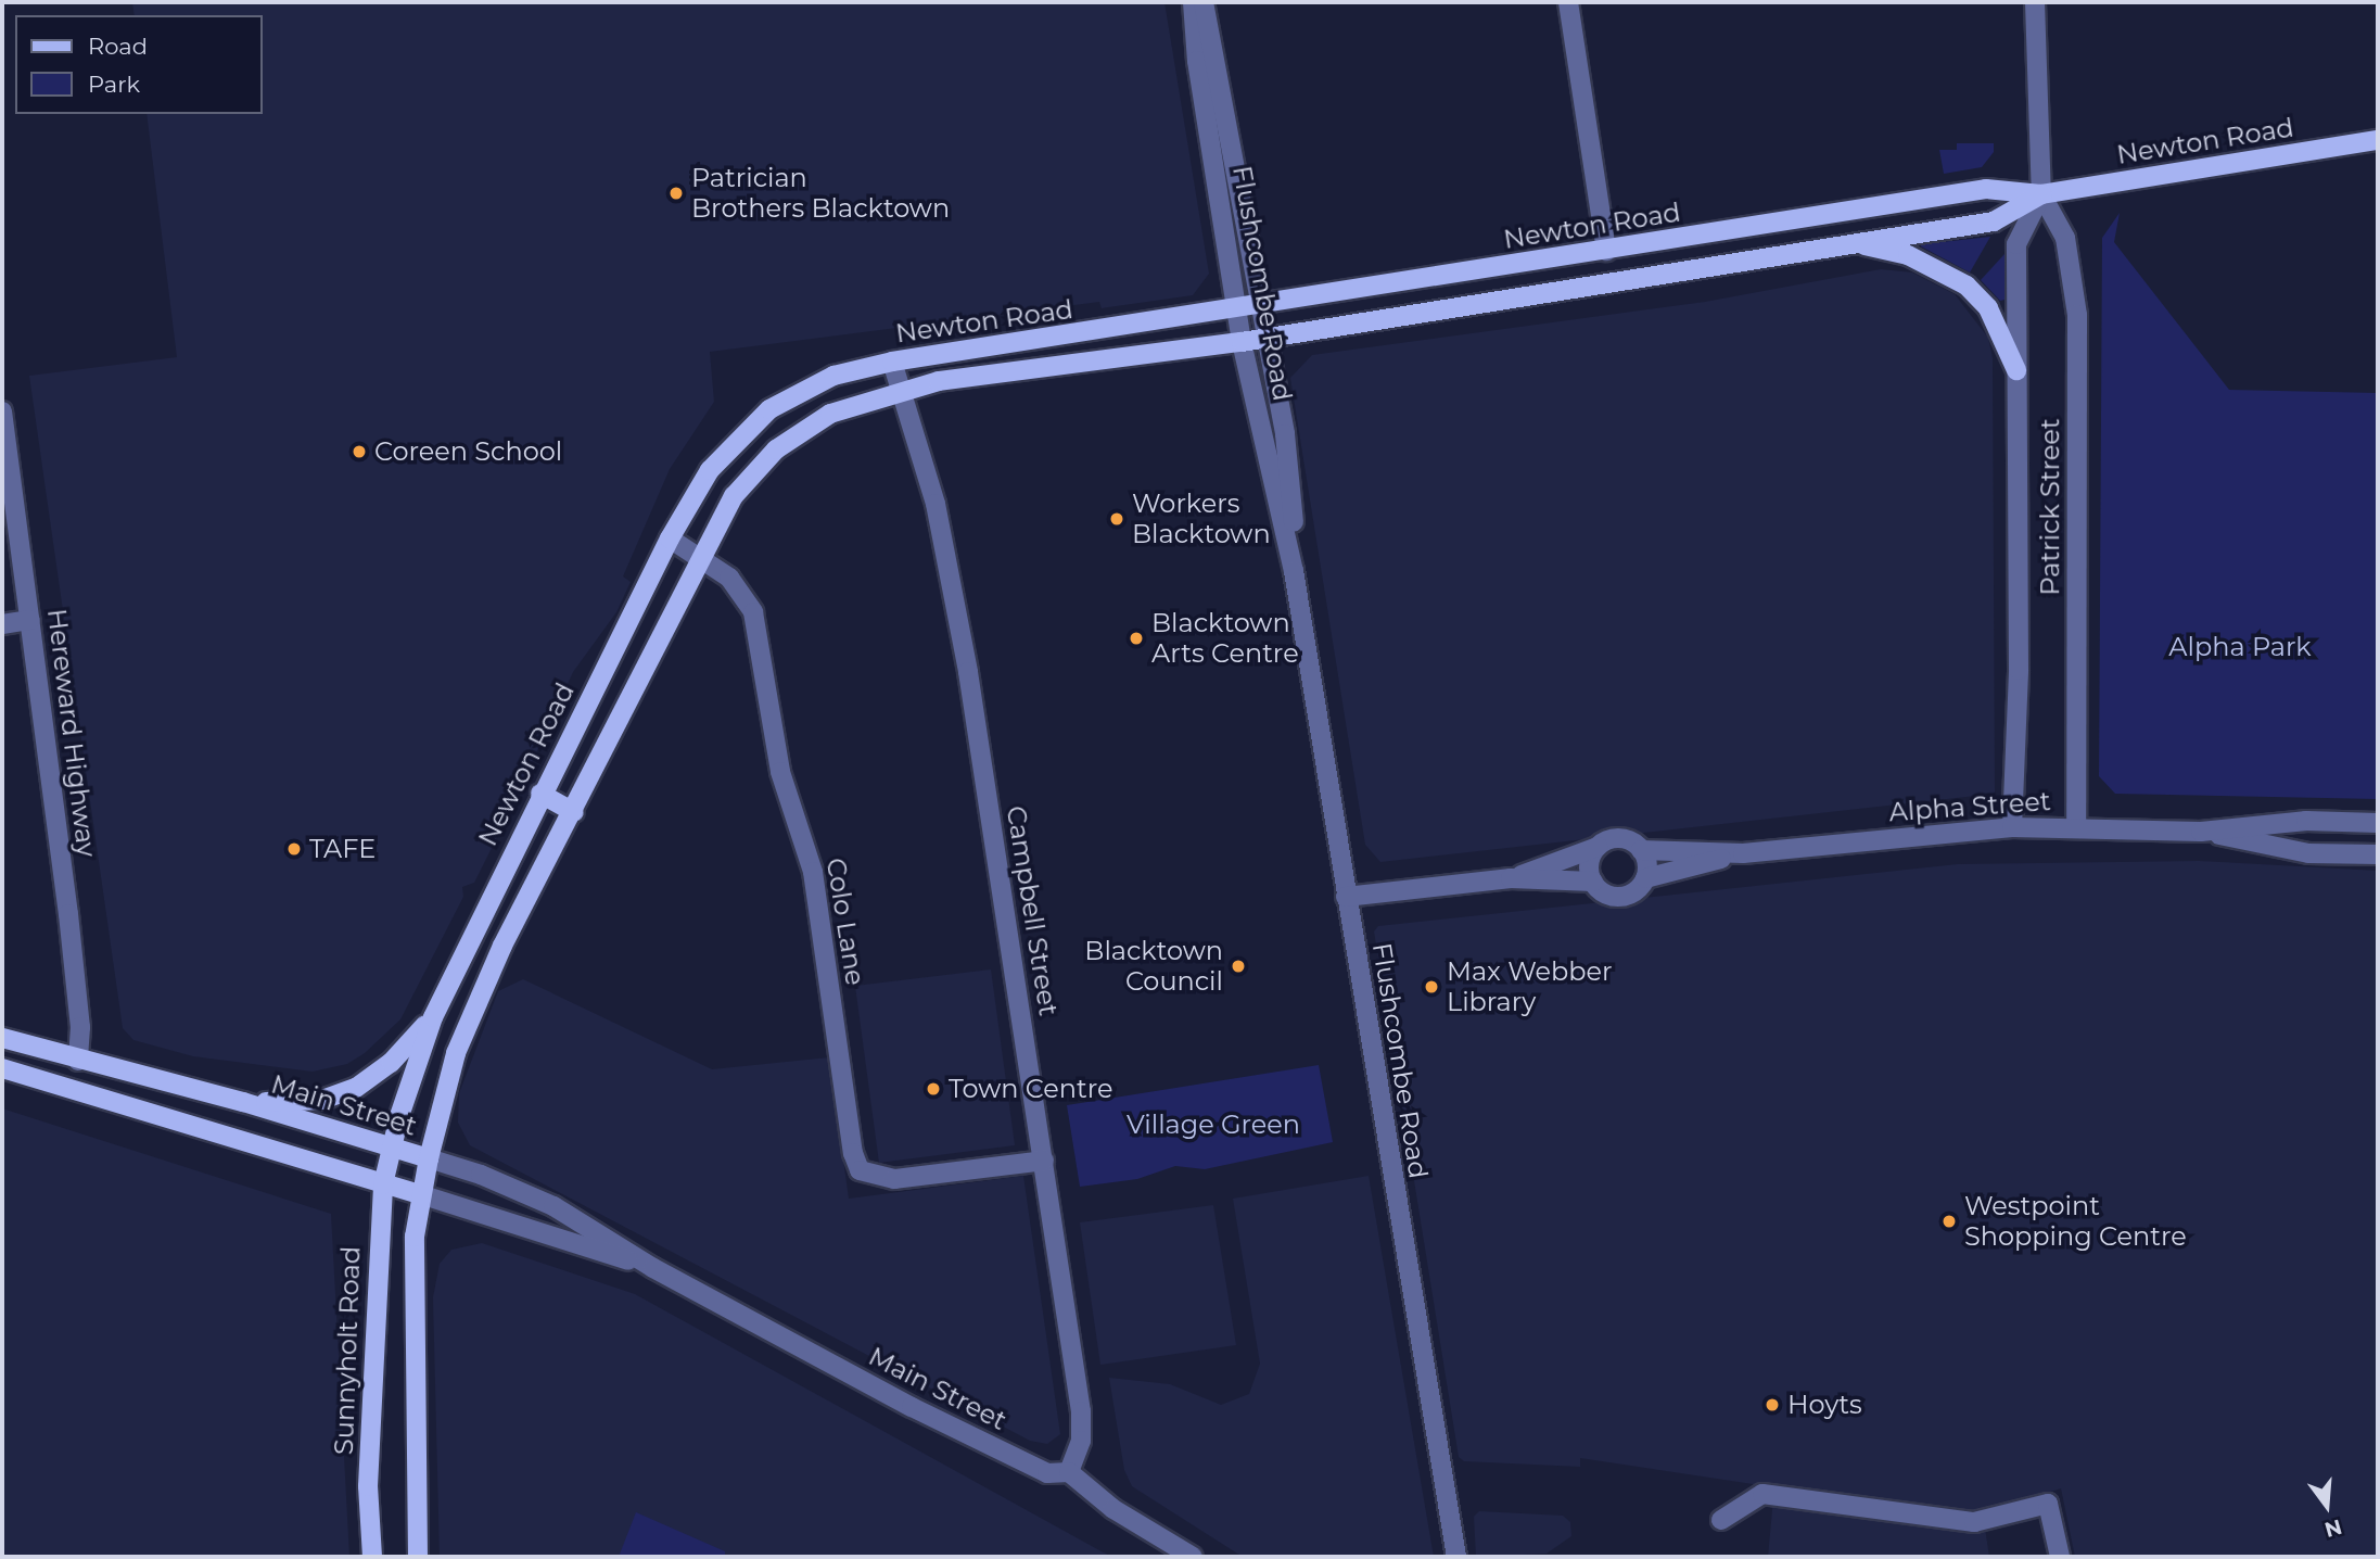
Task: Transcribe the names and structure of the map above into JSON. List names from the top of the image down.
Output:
{
  "streets": {
    "main road": ["Newton Road", "Main Street", "Sunnyholt Road"],
    "street": [
      "Flushcombe Road",
      "Patrick Street",
      "Hereward Highway",
      "Alpha Street",
      "Campbell Street",
      "Colo Lane"
    ]
  },
  "crossings": [
    ["Newton Road", "Flushcombe Road"],
    ["Newton Road", "Patrick Street"],
    ["Newton Road", "Campbell Street"],
    ["Newton Road", "Colo Lane"],
    ["Newton Road", "Main Street"],
    ["Newton Road", "Sunnyholt Road"],
    ["Patrick Street", "Alpha Street"],
    ["Hereward Highway", "Main Street"],
    ["Campbell Street", "Colo Lane"],
    ["Campbell Street", "Main Street"],
    ["Main Street", "Sunnyholt Road"]
  ],
  "parks": ["Alpha Park", "Village Green"],
  "places": [
    "Patrician Brothers Blacktown",
    "Coreen School",
    "Workers Blacktown",
    "Blacktown Arts Centre",
    "TAFE",
    "Blacktown Council",
    "Max Webber Library",
    "Town Centre",
    "Westpoint Shopping Centre",
    "Hoyts"
  ],
  "legend": ["Road", "Park"],
  "north": "bottom"
}
